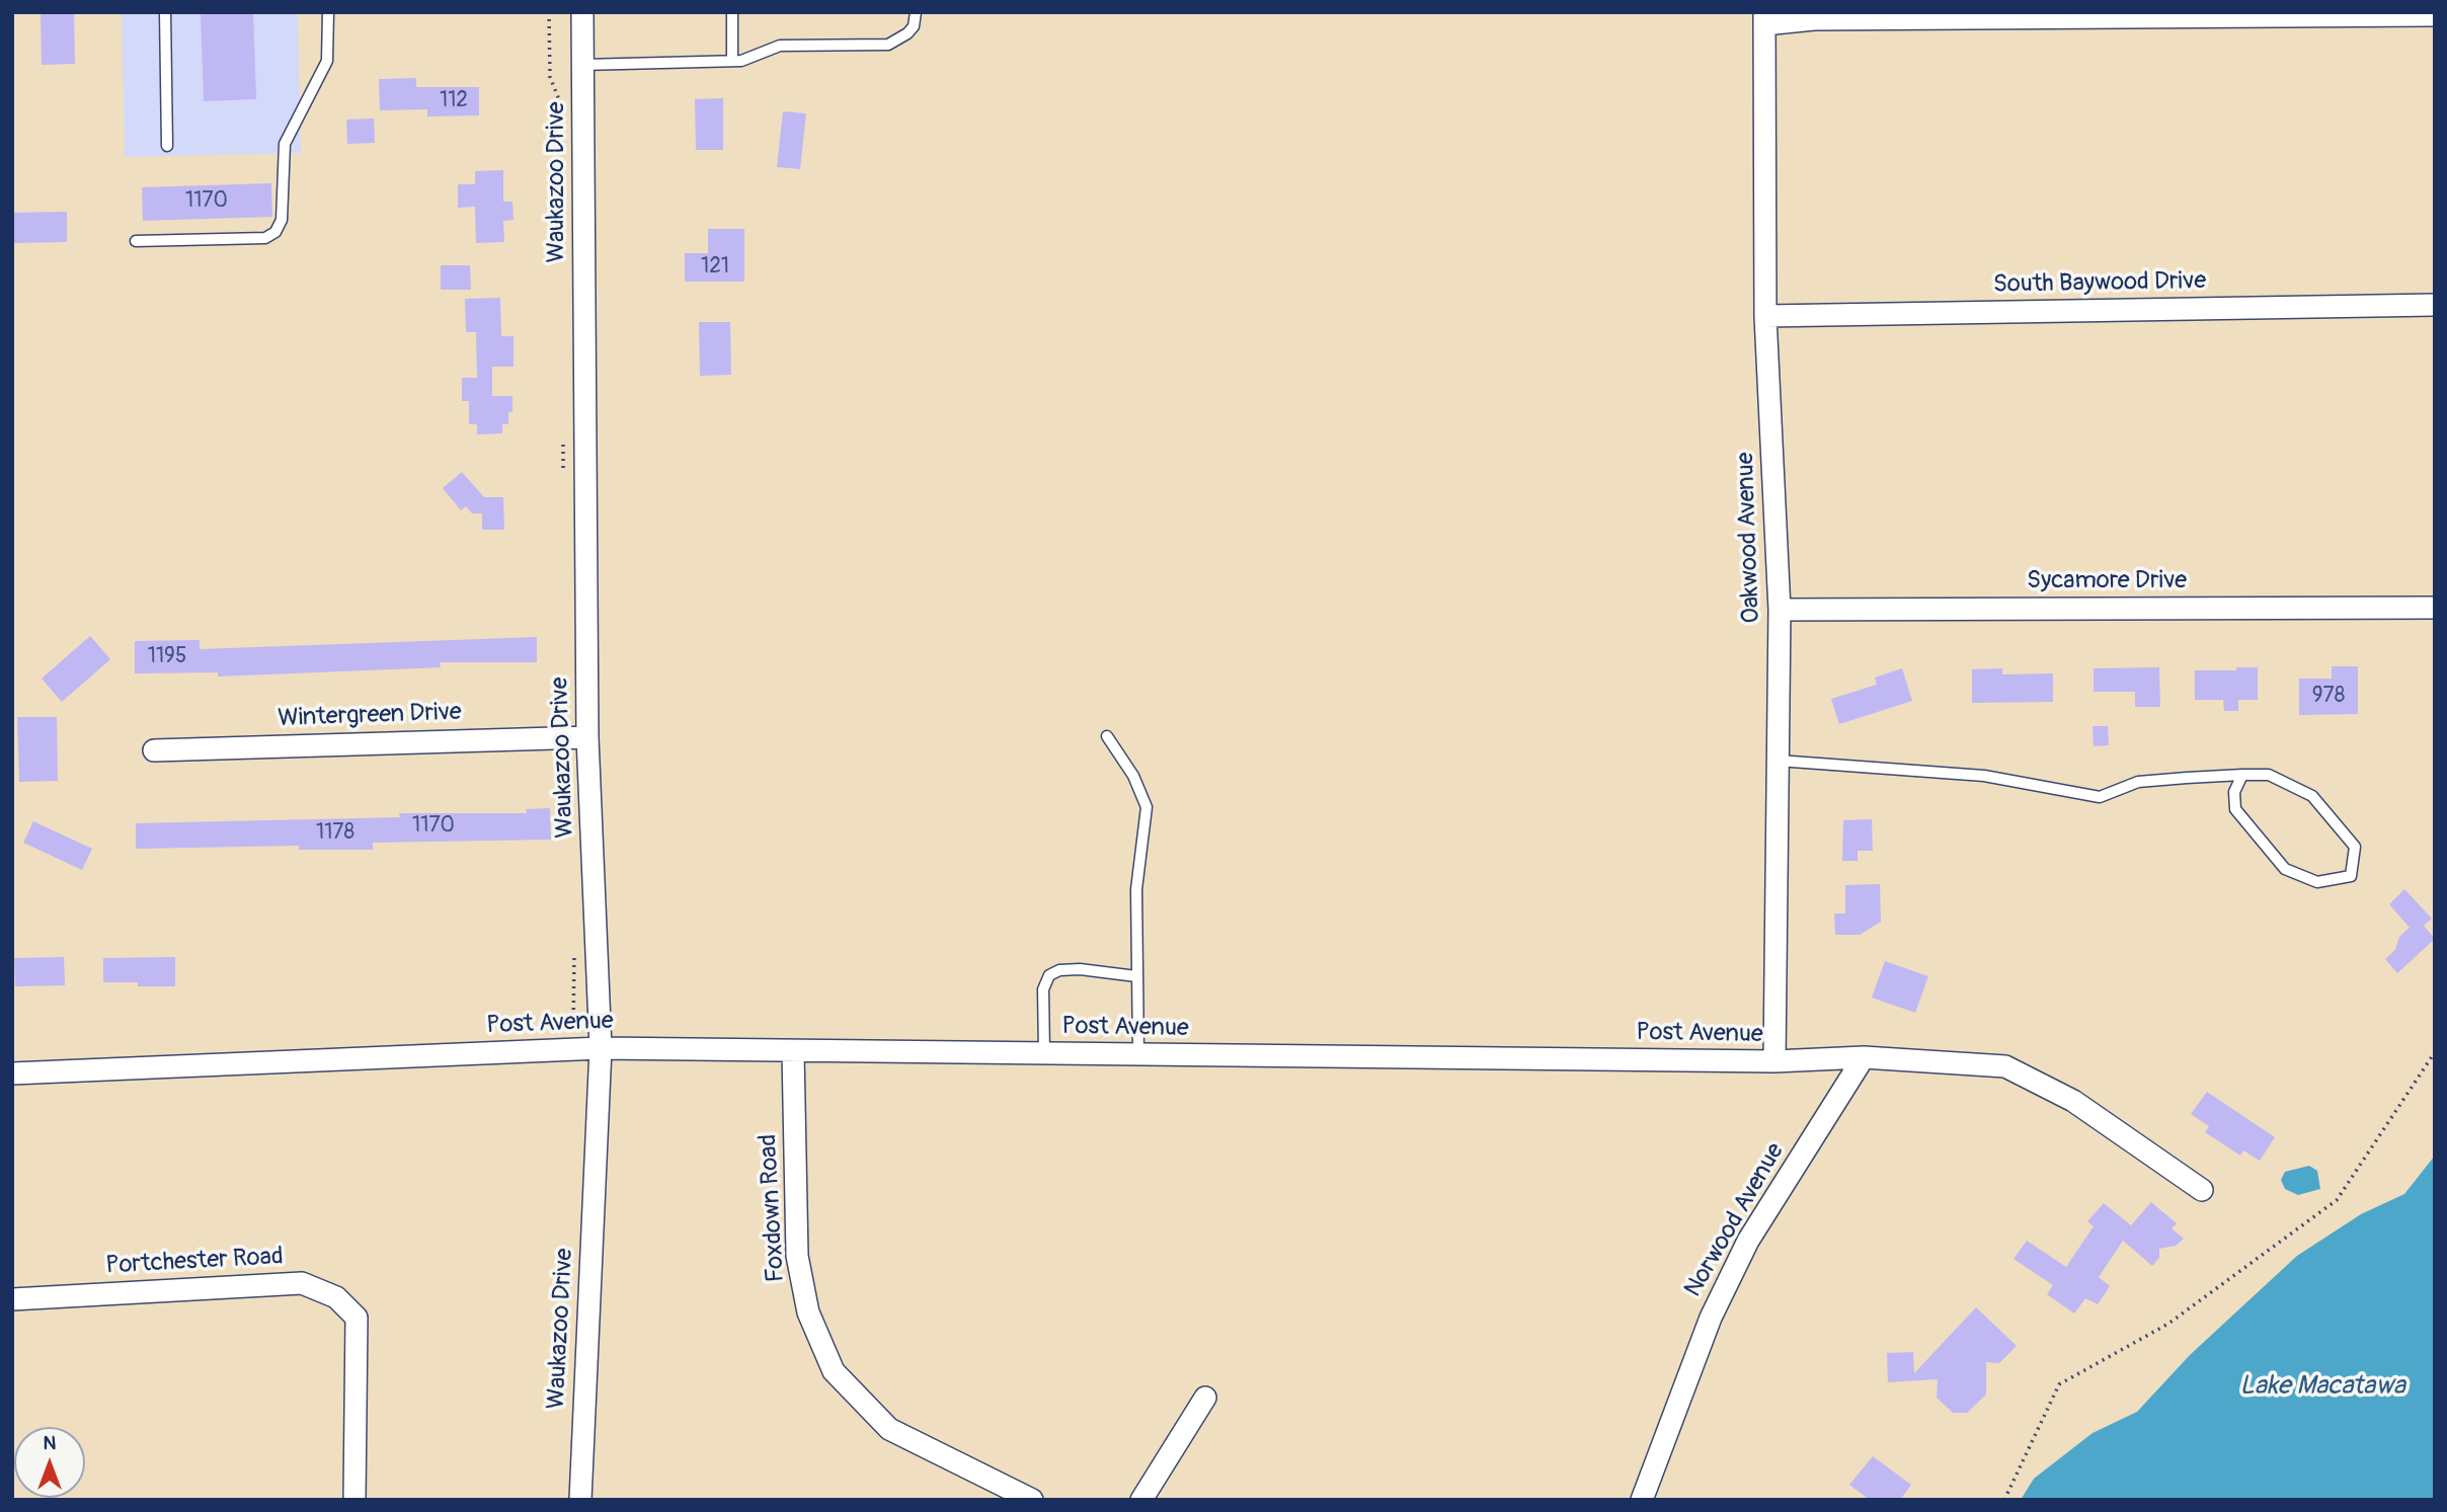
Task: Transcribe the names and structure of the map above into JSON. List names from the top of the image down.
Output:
{
  "streets": {
    "street": [
      "Waukazoo Drive",
      "South Baywood Drive",
      "Oakwood Avenue",
      "Sycamore Drive",
      "Wintergreen Drive",
      "Post Avenue",
      "Foxdown Road",
      "Norwood Avenue",
      "Portchester Road"
    ]
  },
  "crossings": [
    ["Waukazoo Drive", "Wintergreen Drive"],
    ["Waukazoo Drive", "Post Avenue"],
    ["South Baywood Drive", "Oakwood Avenue"],
    ["Oakwood Avenue", "Sycamore Drive"],
    ["Oakwood Avenue", "Post Avenue"],
    ["Post Avenue", "Foxdown Road"],
    ["Post Avenue", "Norwood Avenue"]
  ],
  "water": ["Lake Macatawa"],
  "house_numbers": [
    "112",
    "1170",
    "121",
    "1195",
    "978",
    "1170",
    "1178"
  ],
  "north": "top"
}
